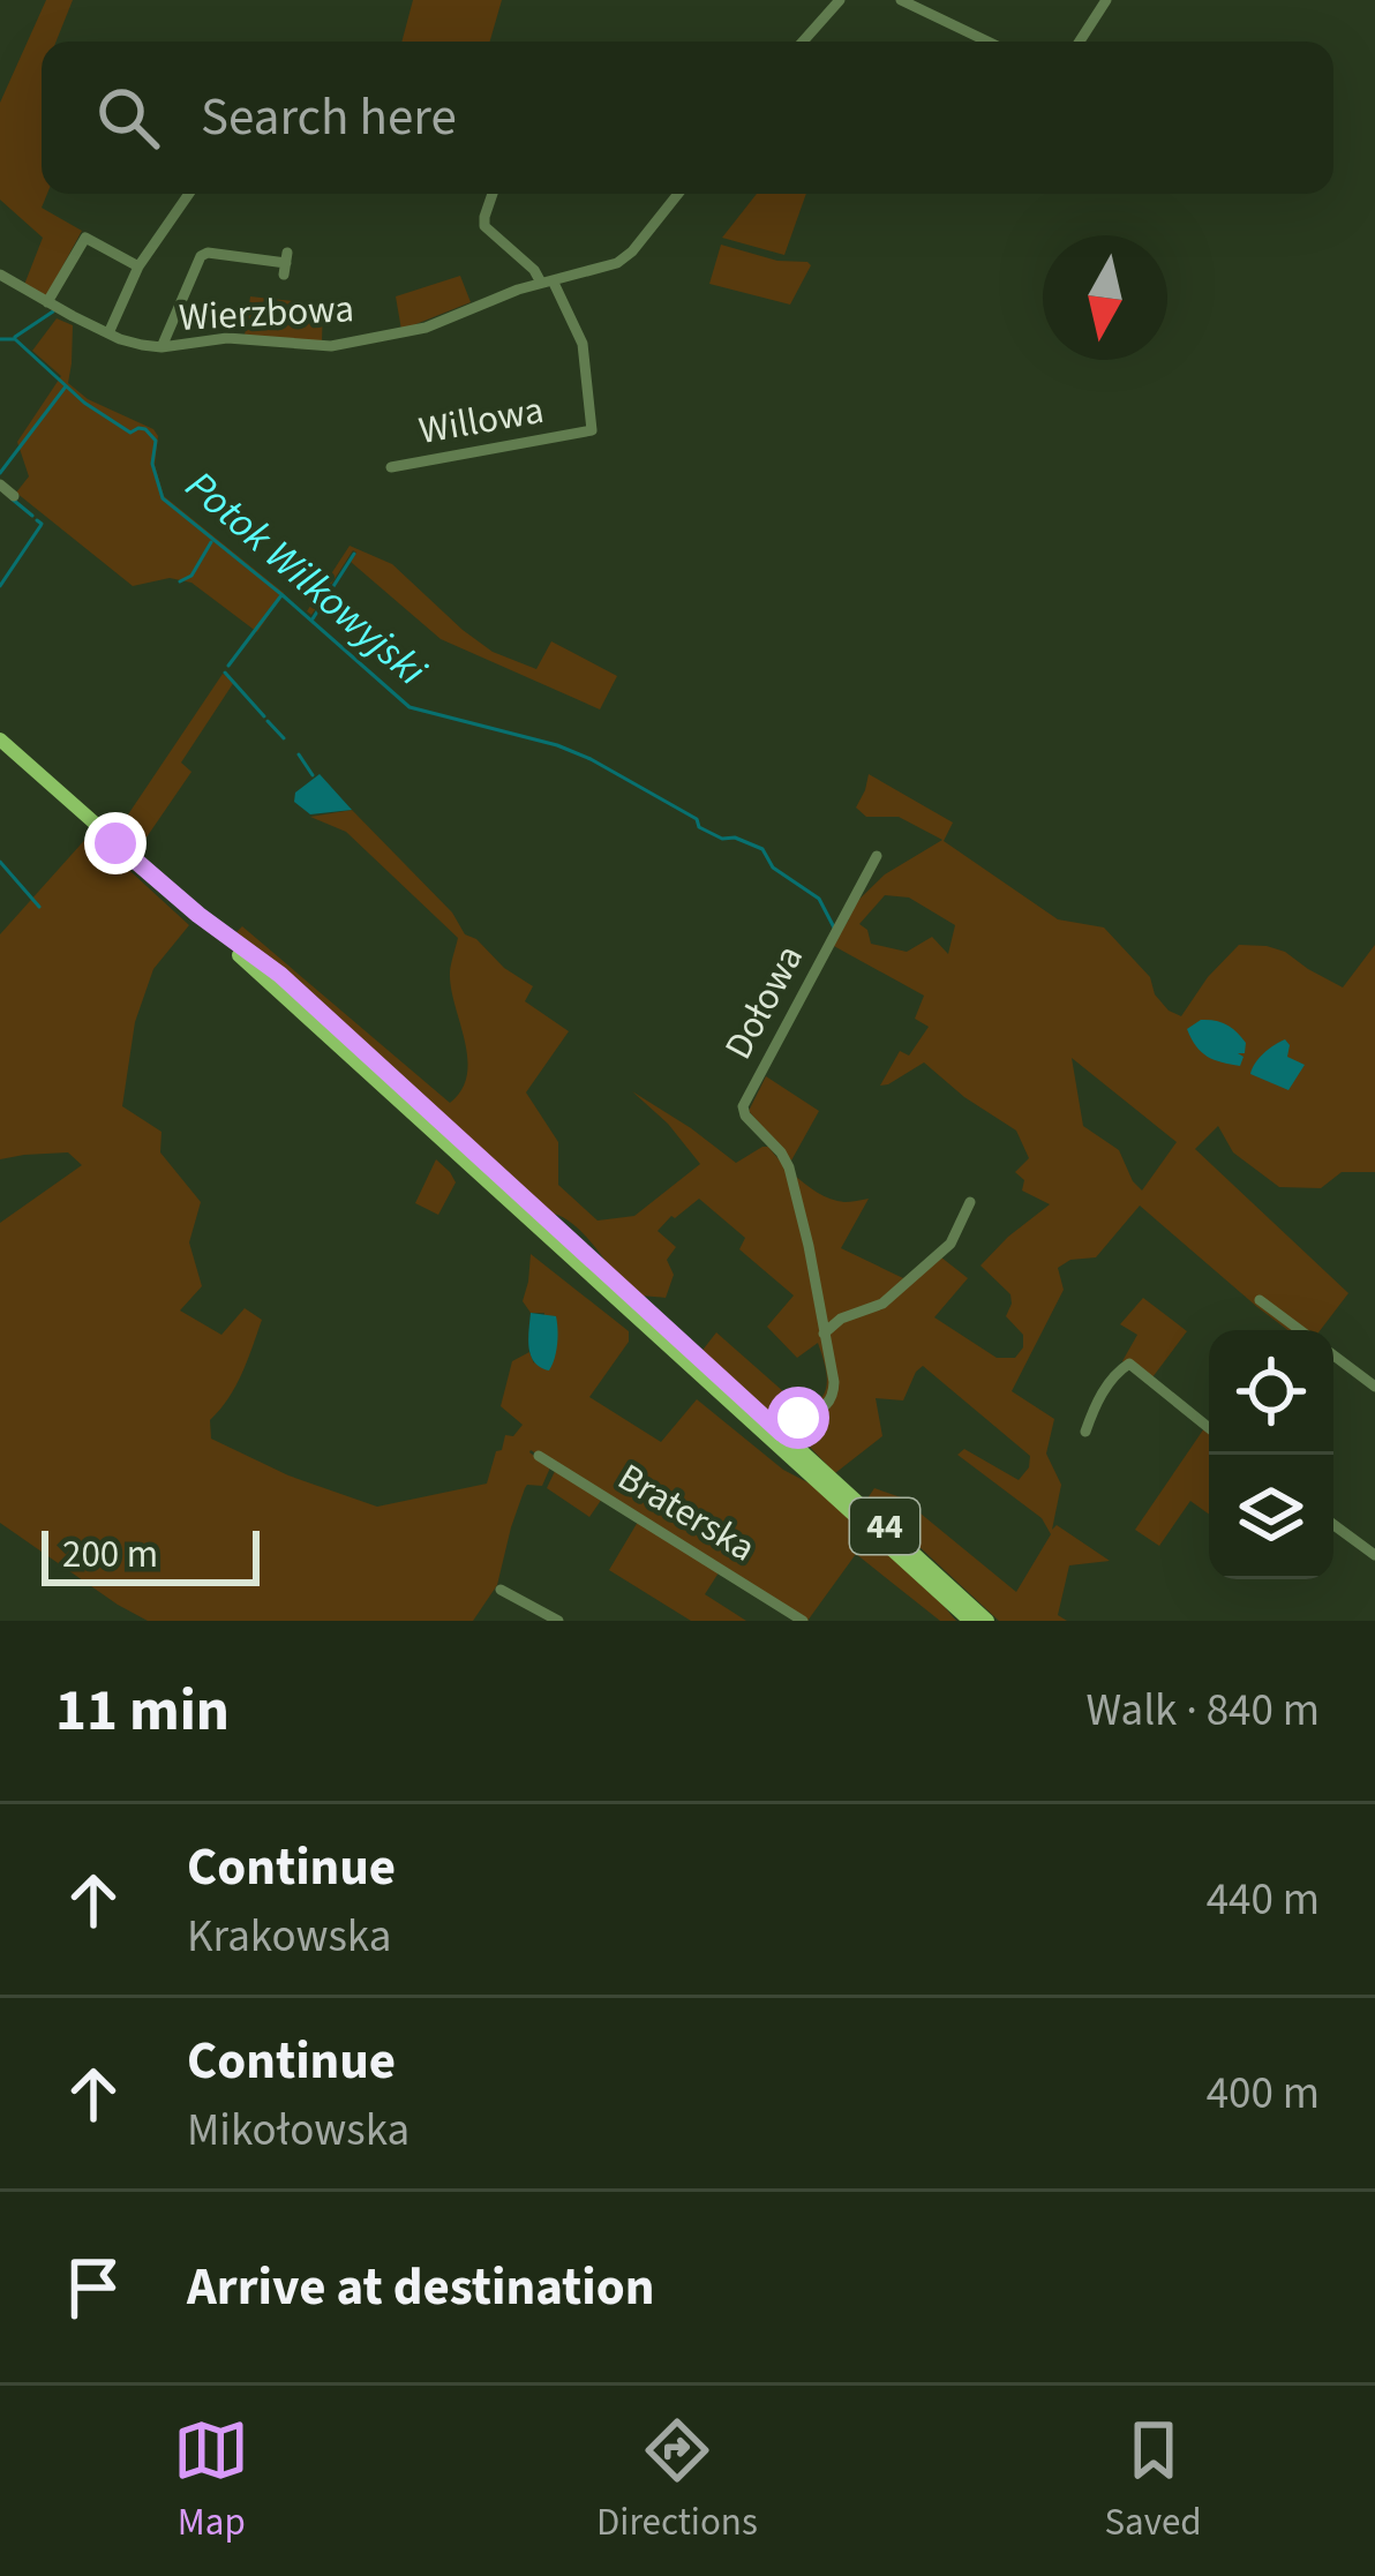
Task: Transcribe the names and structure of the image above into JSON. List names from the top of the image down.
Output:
{
  "streets": {
    "main road": ["44"],
    "street": [
      "Wierzbowa",
      "Willowa",
      "Dołowa",
      "Braterska"
    ]
  },
  "crossings": [
    ["Wierzbowa", "Willowa"],
    ["Dołowa", "44"]
  ],
  "water": ["Potok Wilkowyjski"],
  "scale_bar": "200 m",
  "north": "bottom",
  "page": {
    "search": "Search here",
    "scale": "200 m",
    "heading": ["11 min", "Walk · 840 m"],
    "list": [
      ["Continue", "Krakowska", "440 m"],
      ["Continue", "Mikołowska", "400 m"],
      "Arrive at destination"
    ],
    "nav": ["Map", "Directions", "Saved"]
  }
}
